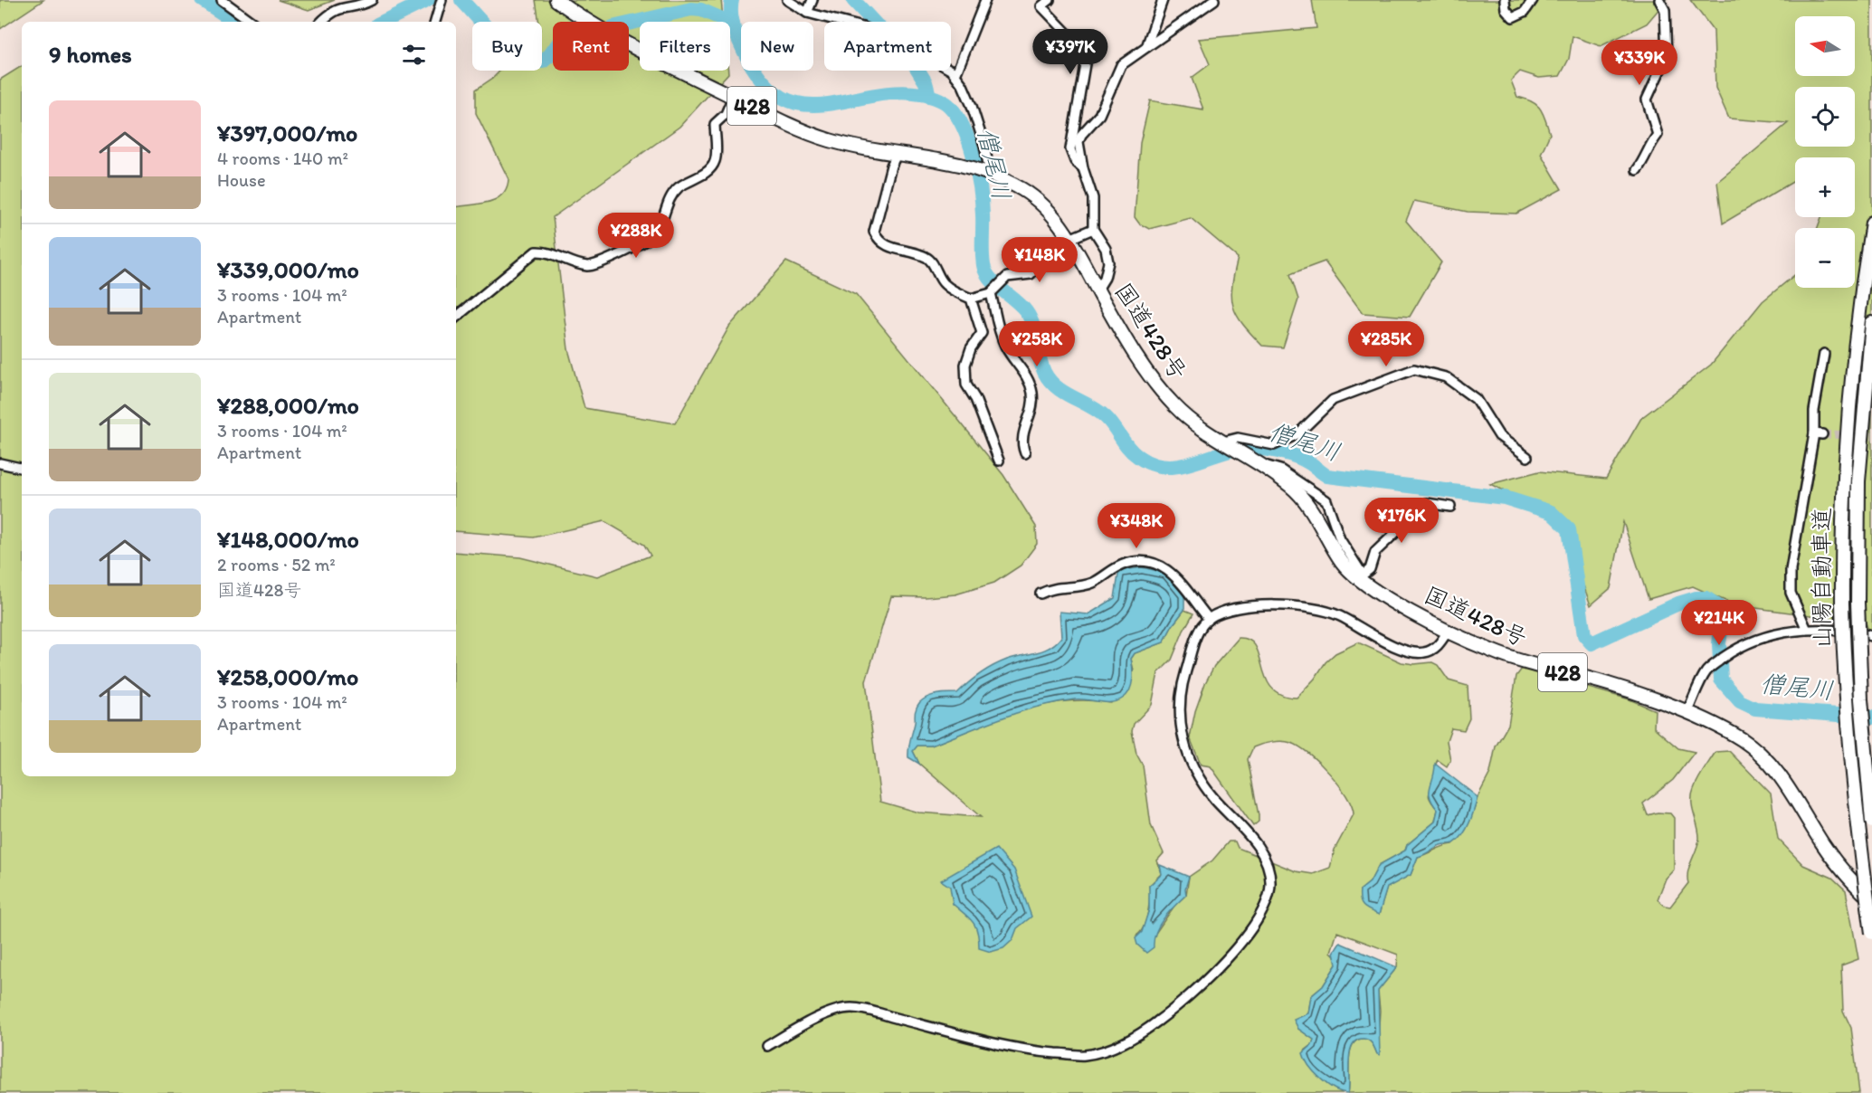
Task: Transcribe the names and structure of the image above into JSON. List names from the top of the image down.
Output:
{
  "streets": {
    "highway": ["428", "国道428号", "山陽自動車道"]
  },
  "water": ["僧尾川"],
  "north": "left",
  "page": {
    "map_buttons": ["+", "−"],
    "chip": [
      "Buy",
      "Rent",
      "Filters",
      "New",
      "Apartment"
    ],
    "heading": "9 homes",
    "price": [
      "¥397K",
      "¥339K",
      "¥288K",
      "¥148K",
      "¥258K",
      "¥285K",
      "¥176K",
      "¥348K",
      "¥214K"
    ],
    "list": [
      {
        "name": "¥397,000/mo",
        "note": "4 rooms · 140 m² · House"
      },
      {
        "name": "¥339,000/mo",
        "note": "3 rooms · 104 m² · Apartment"
      },
      {
        "name": "¥288,000/mo",
        "note": "3 rooms · 104 m² · Apartment"
      },
      {
        "name": "¥148,000/mo",
        "note": "2 rooms · 52 m² · 国道428号"
      },
      {
        "name": "¥258,000/mo",
        "note": "3 rooms · 104 m² · Apartment"
      }
    ]
  }
}
